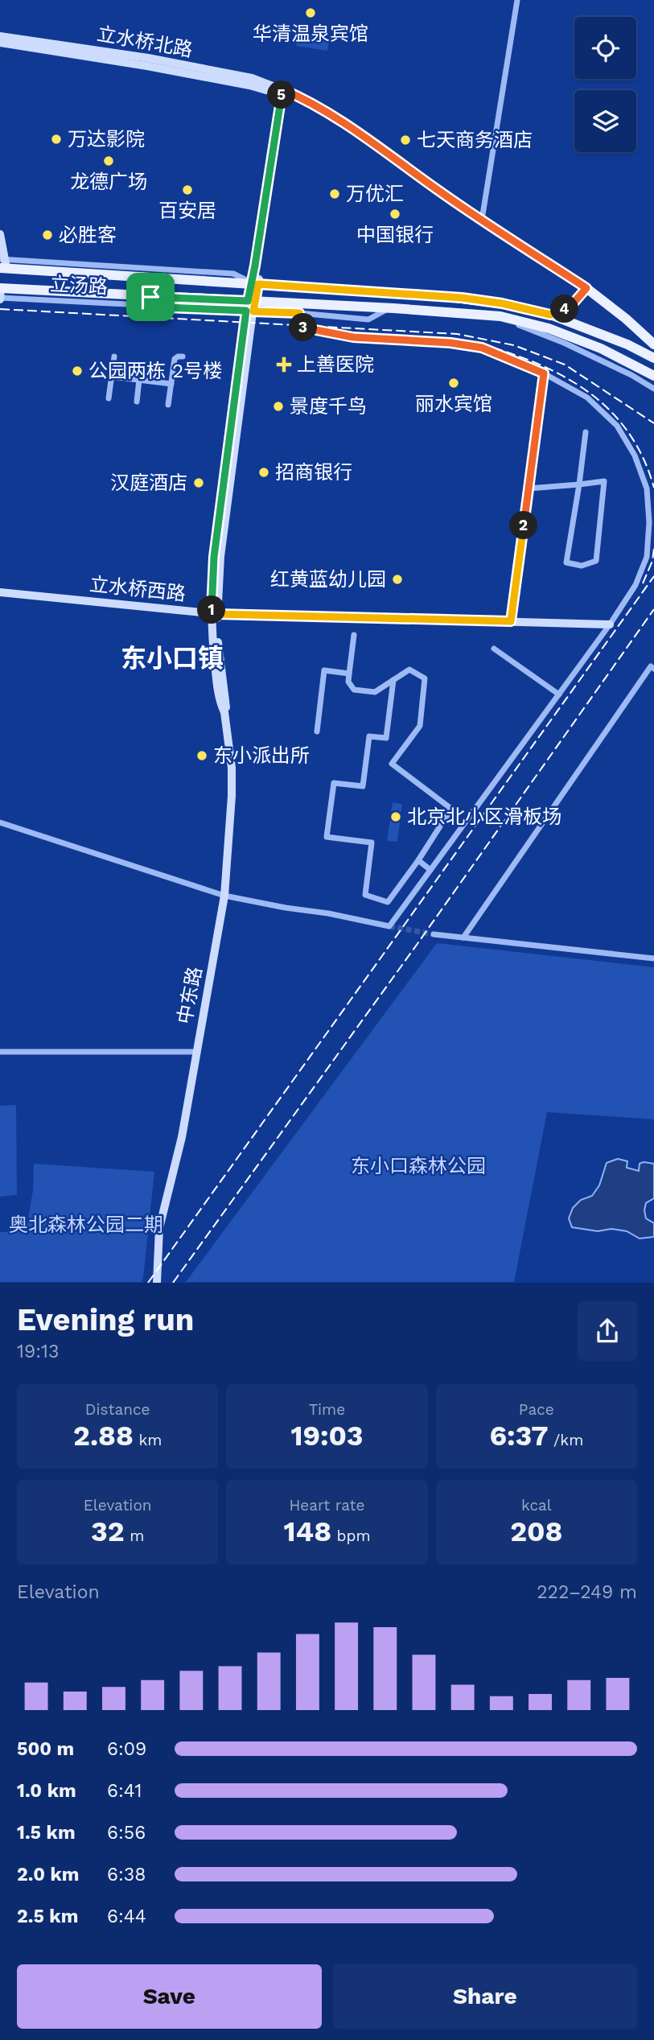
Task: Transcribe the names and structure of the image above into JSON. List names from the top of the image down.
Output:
{
  "streets": {
    "main road": ["立汤路"],
    "street": ["立水桥北路", "立水桥西路", "中东路"]
  },
  "crossings": [
    ["立水桥北路", "中东路"],
    ["立汤路", "中东路"],
    ["立水桥西路", "中东路"]
  ],
  "districts": ["东小口镇"],
  "parks": ["东小口森林公园", "奥北森林公园二期"],
  "places": {
    "other": [
      "华清温泉宾馆",
      "万达影院",
      "七天商务酒店",
      "龙德广场",
      "百安居",
      "万优汇",
      "中国银行",
      "必胜客",
      "公园两栋 2号楼",
      "丽水宾馆",
      "景度千鸟",
      "招商银行",
      "汉庭酒店",
      "红黄蓝幼儿园",
      "东小派出所",
      "北京北小区滑板场"
    ],
    "health": ["上善医院"]
  },
  "page": {
    "pins": [
      "5",
      "4",
      "3",
      "2",
      "1"
    ],
    "heading": ["Evening run", "19:13"],
    "stats": [
      ["Distance", "2.88 km"],
      ["Time", "19:03"],
      ["Pace", "6:37 /km"],
      ["Elevation", "32 m"],
      ["Heart rate", "148 bpm"],
      ["kcal", "208"]
    ],
    "chart": ["Elevation", "222–249 m"],
    "list": [
      {
        "name": "500 m",
        "note": "6:09"
      },
      {
        "name": "1.0 km",
        "note": "6:41"
      },
      {
        "name": "1.5 km",
        "note": "6:56"
      },
      {
        "name": "2.0 km",
        "note": "6:38"
      },
      {
        "name": "2.5 km",
        "note": "6:44"
      }
    ],
    "buttons": ["Save", "Share"]
  }
}
